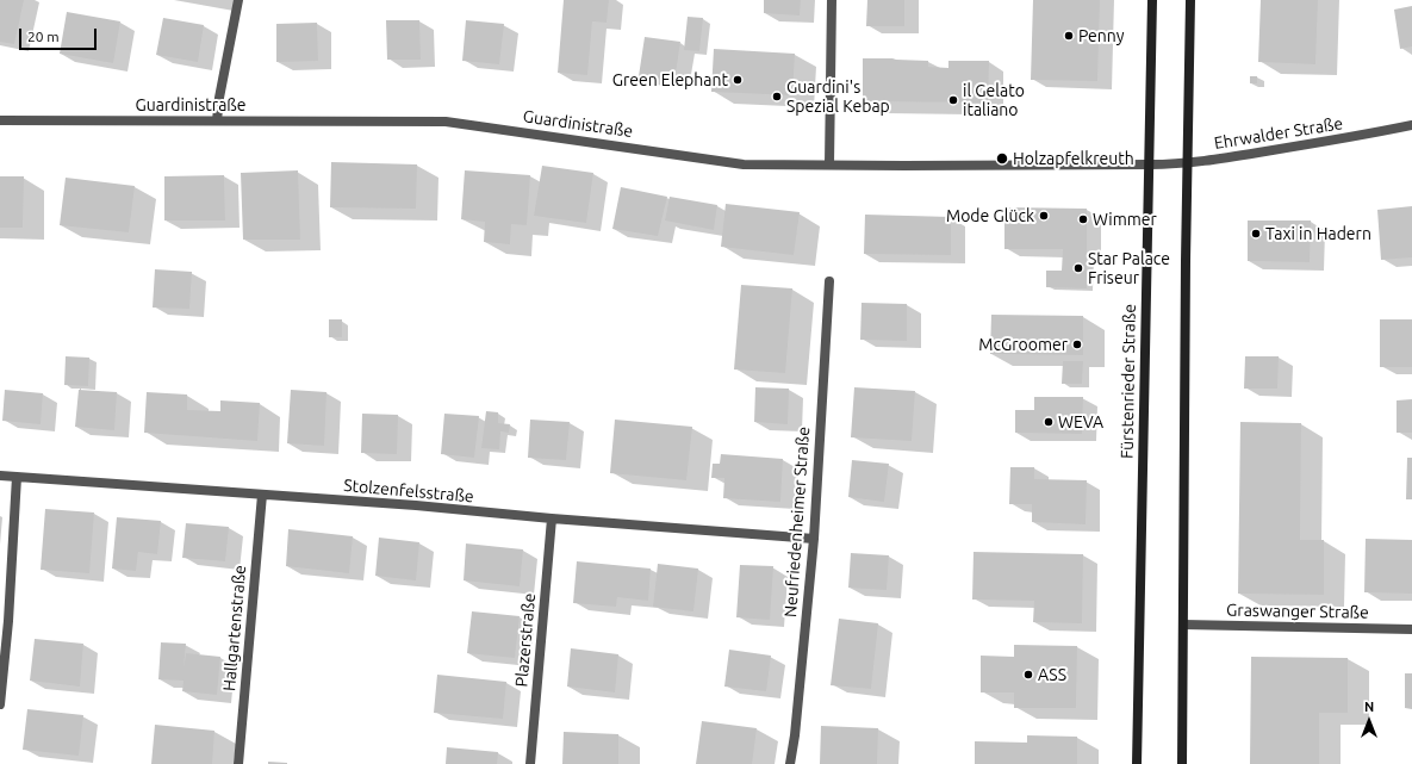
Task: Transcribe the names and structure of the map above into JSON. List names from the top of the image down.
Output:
{
  "streets": {
    "main road": ["Fürstenrieder Straße"],
    "street": [
      "Guardinistraße",
      "Ehrwalder Straße",
      "Stolzenfelsstraße",
      "Neufriedenheimer Straße",
      "Graswanger Straße",
      "Hallgartenstraße",
      "Plazerstraße"
    ]
  },
  "crossings": [
    ["Guardinistraße", "Ehrwalder Straße"],
    ["Guardinistraße", "Fürstenrieder Straße"],
    ["Ehrwalder Straße", "Fürstenrieder Straße"],
    ["Stolzenfelsstraße", "Neufriedenheimer Straße"],
    ["Stolzenfelsstraße", "Hallgartenstraße"],
    ["Stolzenfelsstraße", "Plazerstraße"]
  ],
  "places": [
    "Penny",
    "Green Elephant",
    "Guardini's Spezial Kebap",
    "il Gelato italiano",
    "Holzapfelkreuth",
    "Mode Glück",
    "Wimmer",
    "Taxi in Hadern",
    "Star Palace Friseur",
    "McGroomer",
    "WEVA",
    "ASS"
  ],
  "scale_bar": "20 m",
  "north": "top"
}
